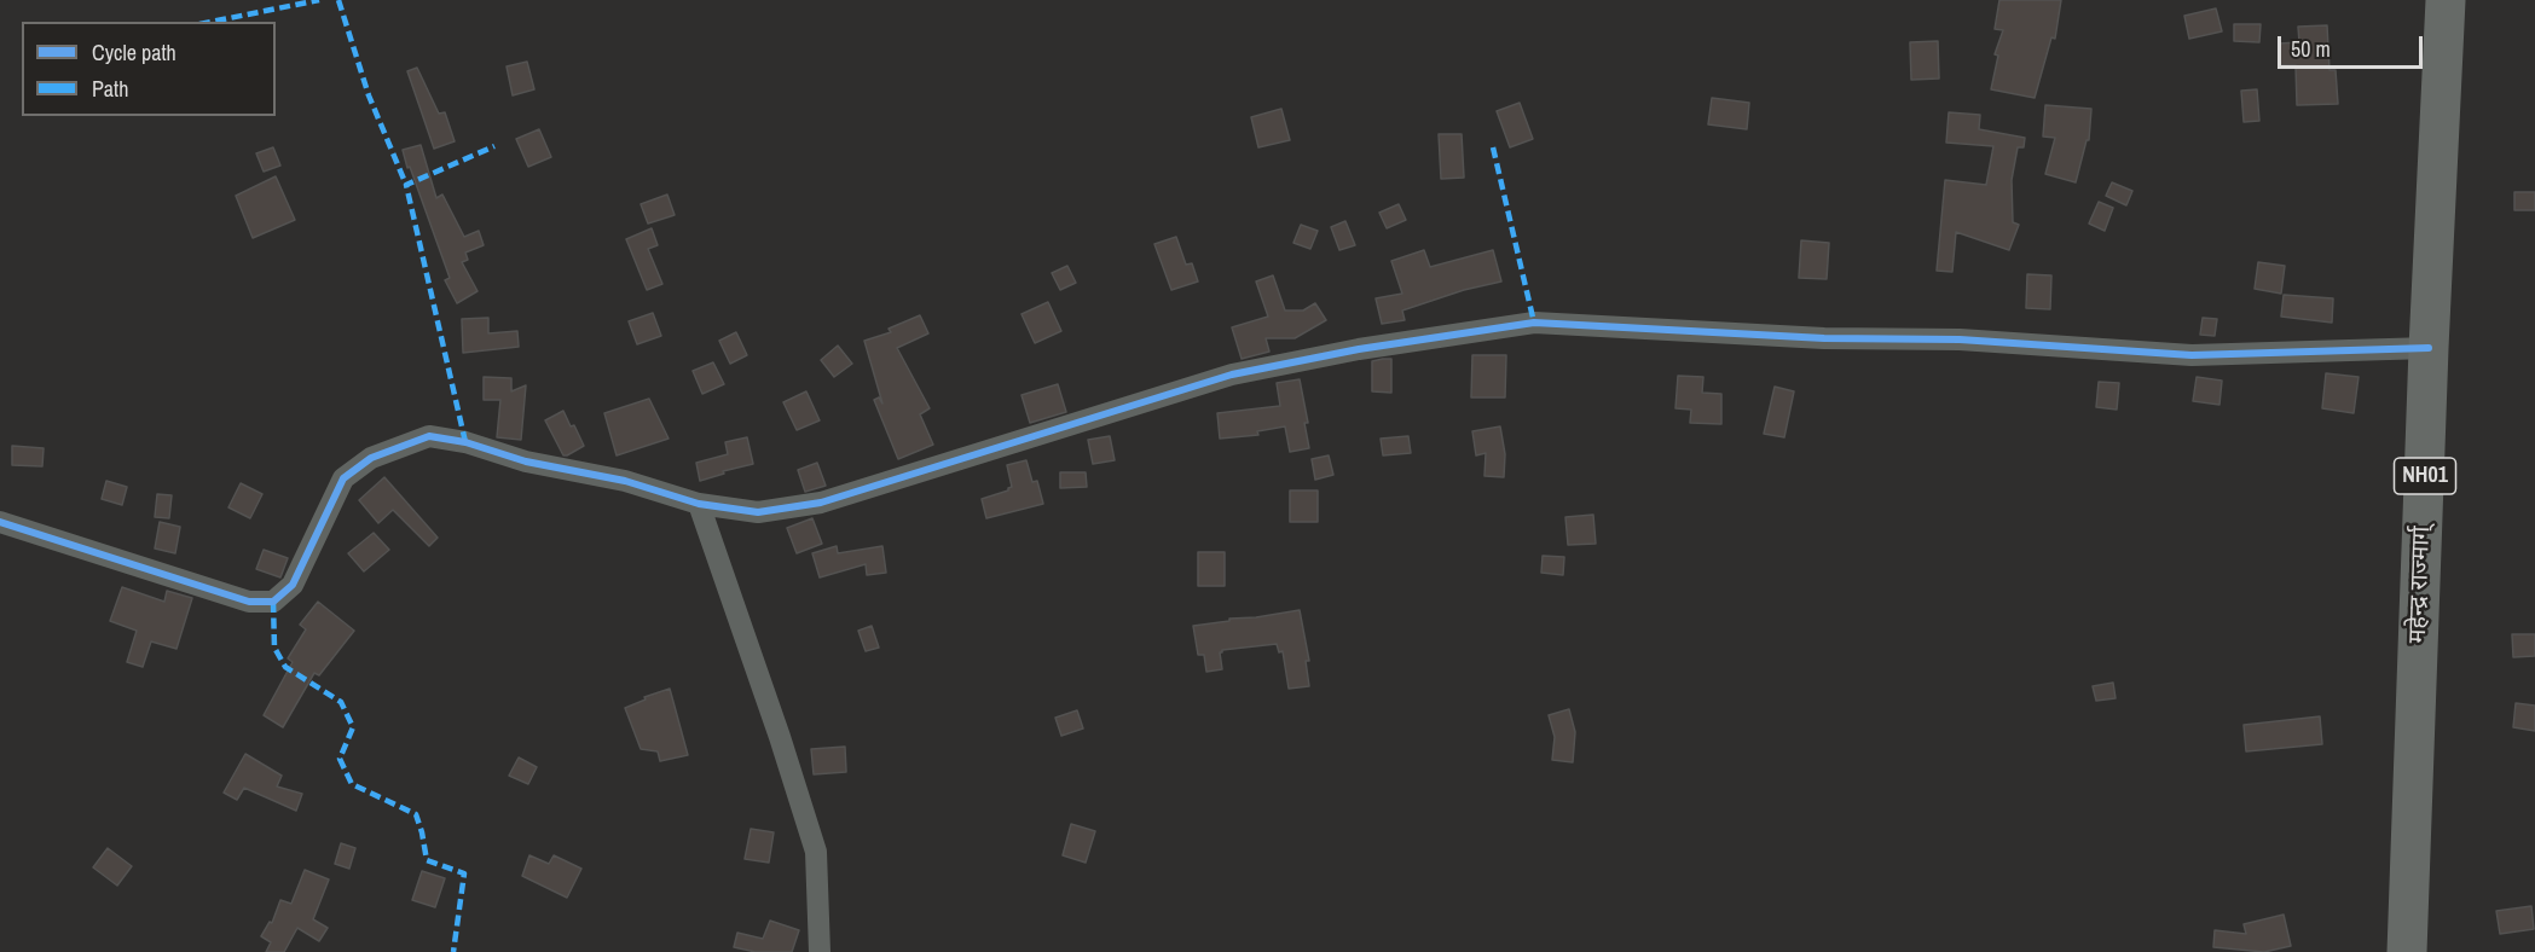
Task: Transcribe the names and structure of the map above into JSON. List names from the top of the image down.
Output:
{
  "streets": {
    "highway": ["NH01", "महेन्द्र राज्मार्ग्"]
  },
  "legend": ["Cycle path", "Path"],
  "scale_bar": "50 m"
}
